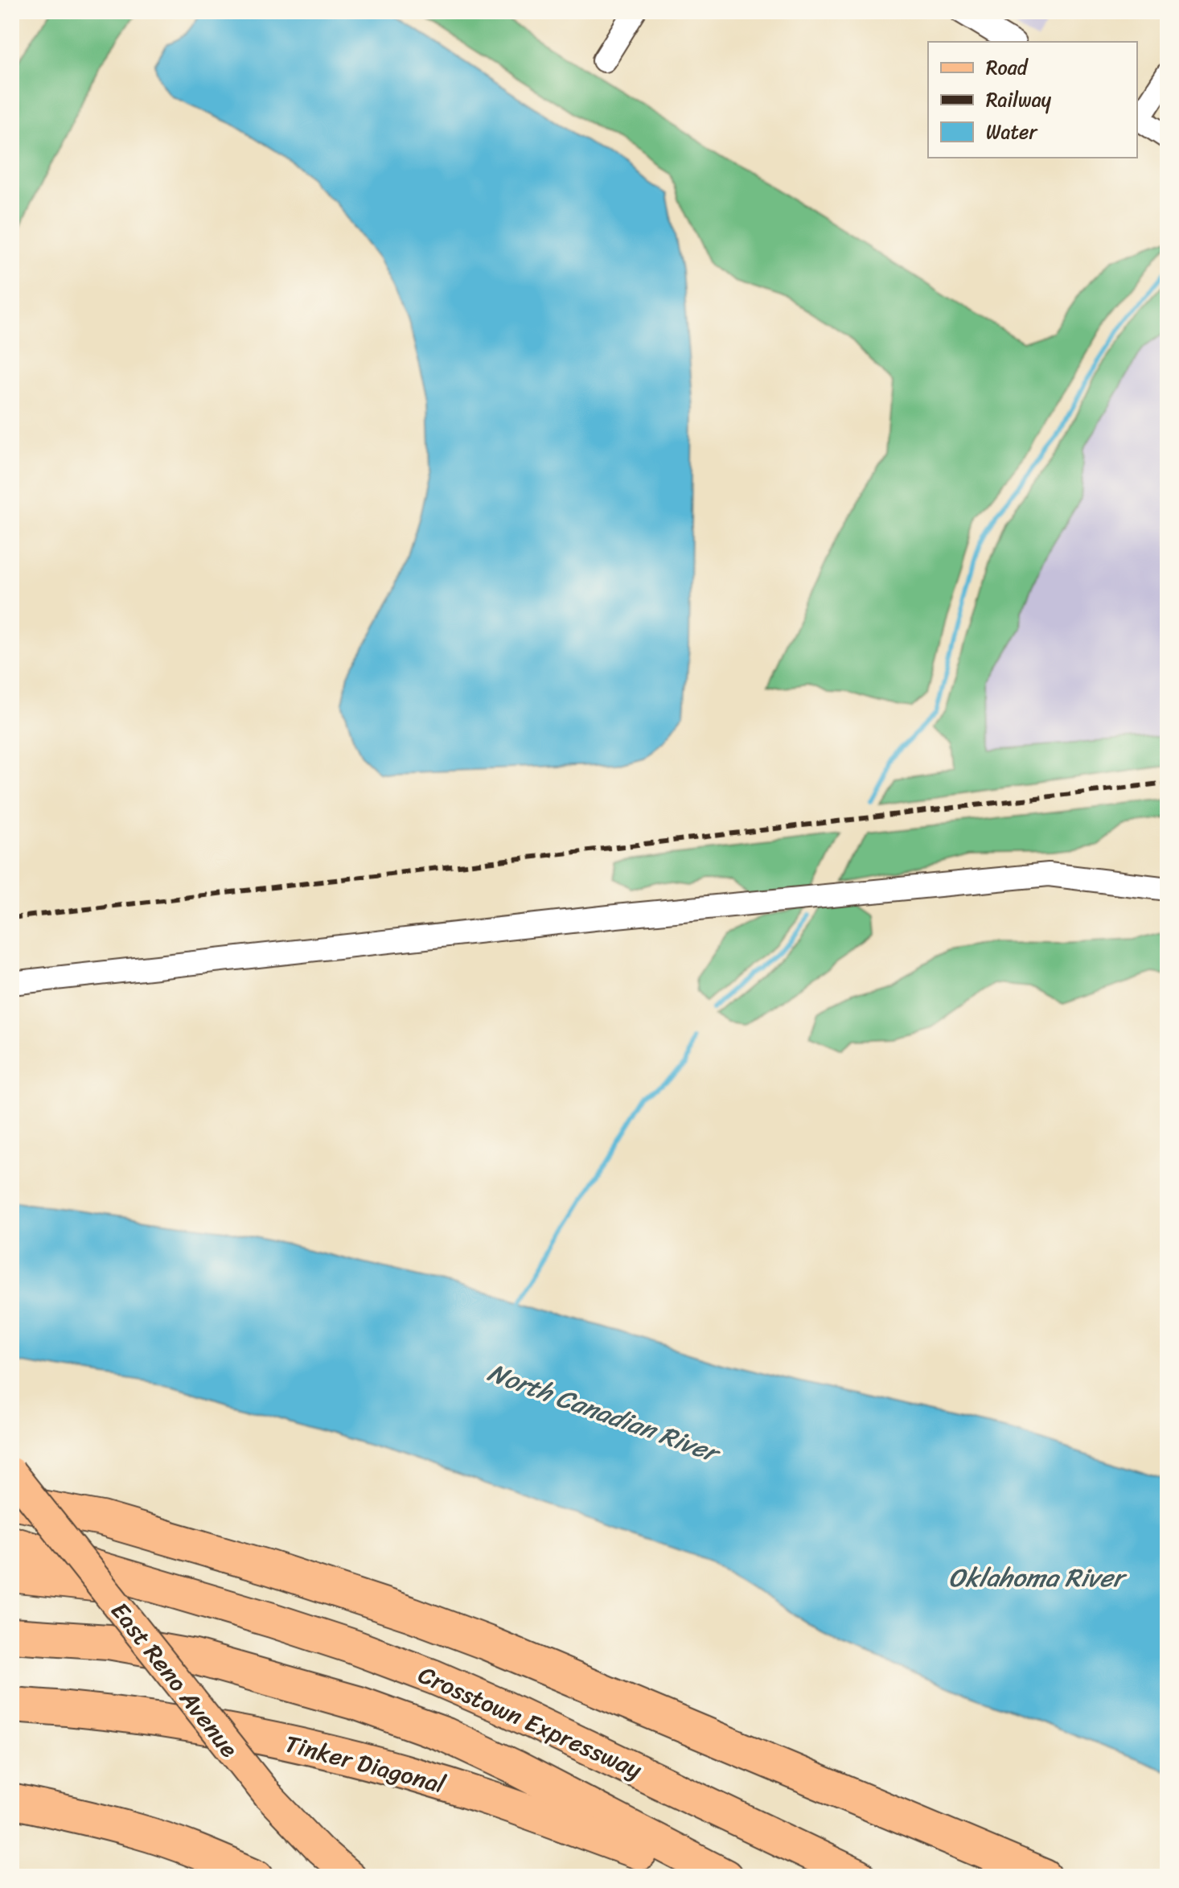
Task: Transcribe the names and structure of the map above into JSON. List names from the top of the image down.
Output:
{
  "streets": {
    "highway": ["Crosstown Expressway", "Tinker Diagonal"],
    "main road": ["East Reno Avenue"]
  },
  "water": ["North Canadian River", "Oklahoma River"],
  "legend": ["Road", "Railway", "Water"]
}
